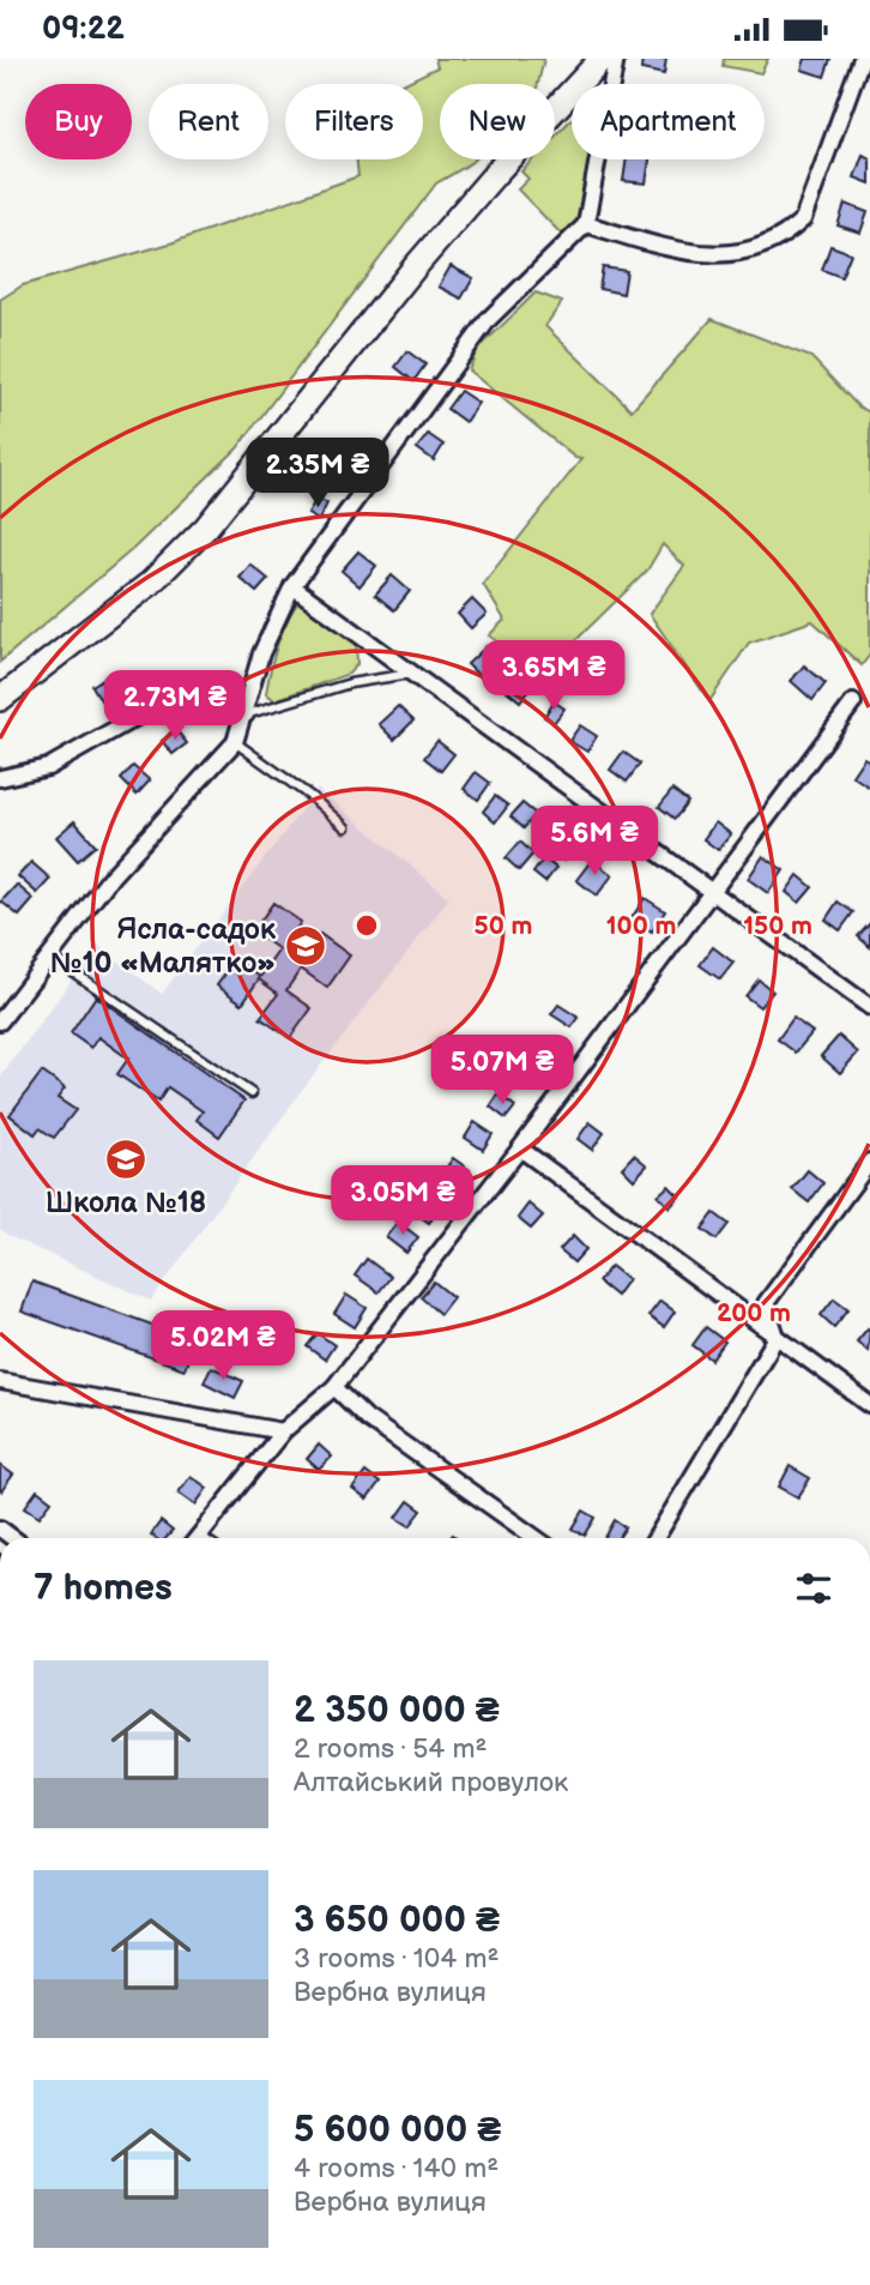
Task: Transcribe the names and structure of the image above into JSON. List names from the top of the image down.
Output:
{
  "places": {
    "school or university": ["Ясла-садок №10 «Малятко»", "Школа №18"]
  },
  "page": {
    "status": "09:22",
    "chip": [
      "Buy",
      "Rent",
      "Filters",
      "New",
      "Apartment"
    ],
    "price": [
      "2.35M ₴",
      "3.65M ₴",
      "2.73M ₴",
      "5.6M ₴",
      "5.07M ₴",
      "3.05M ₴",
      "5.02M ₴"
    ],
    "heading": "7 homes",
    "list": [
      {
        "name": "2 350 000 ₴",
        "note": "2 rooms · 54 m² · Алтайський провулок"
      },
      {
        "name": "3 650 000 ₴",
        "note": "3 rooms · 104 m² · Вербна вулиця"
      },
      {
        "name": "5 600 000 ₴",
        "note": "4 rooms · 140 m² · Вербна вулиця"
      }
    ]
  },
  "rings": [
    "50 m",
    "100 m",
    "150 m",
    "200 m"
  ]
}
